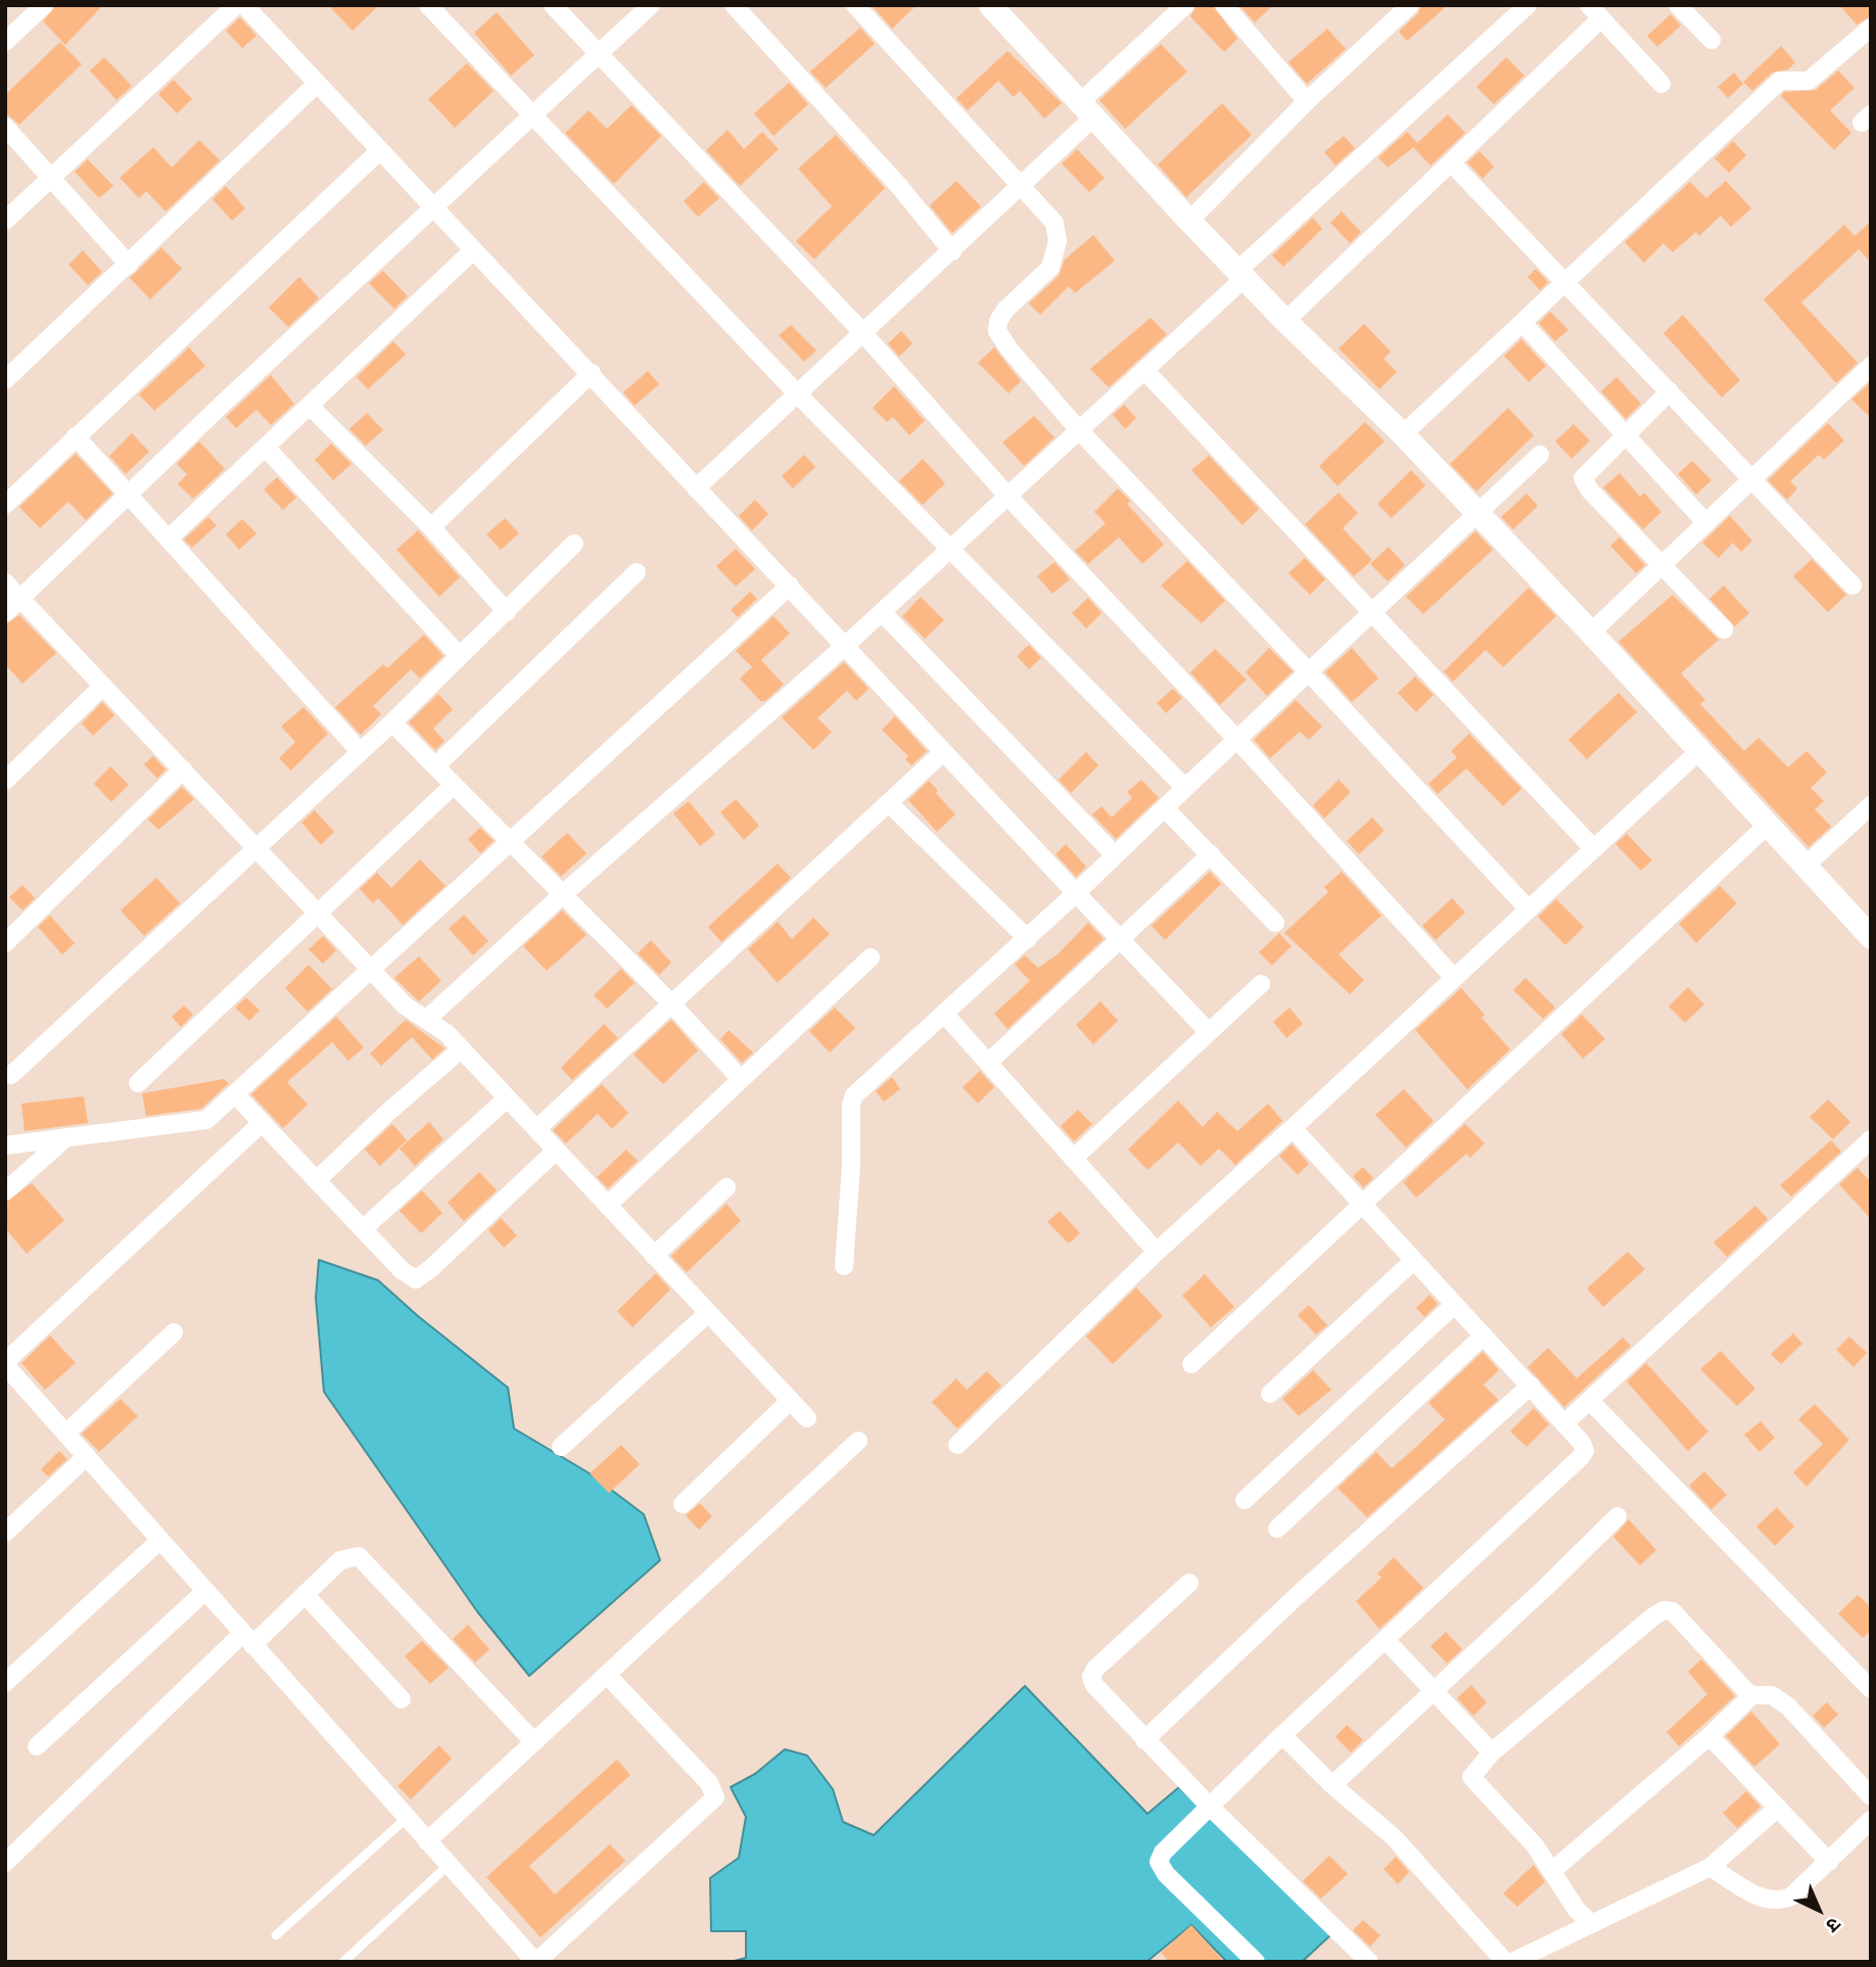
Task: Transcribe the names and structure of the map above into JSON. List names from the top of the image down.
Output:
{
  "north": "bottom right"
}
